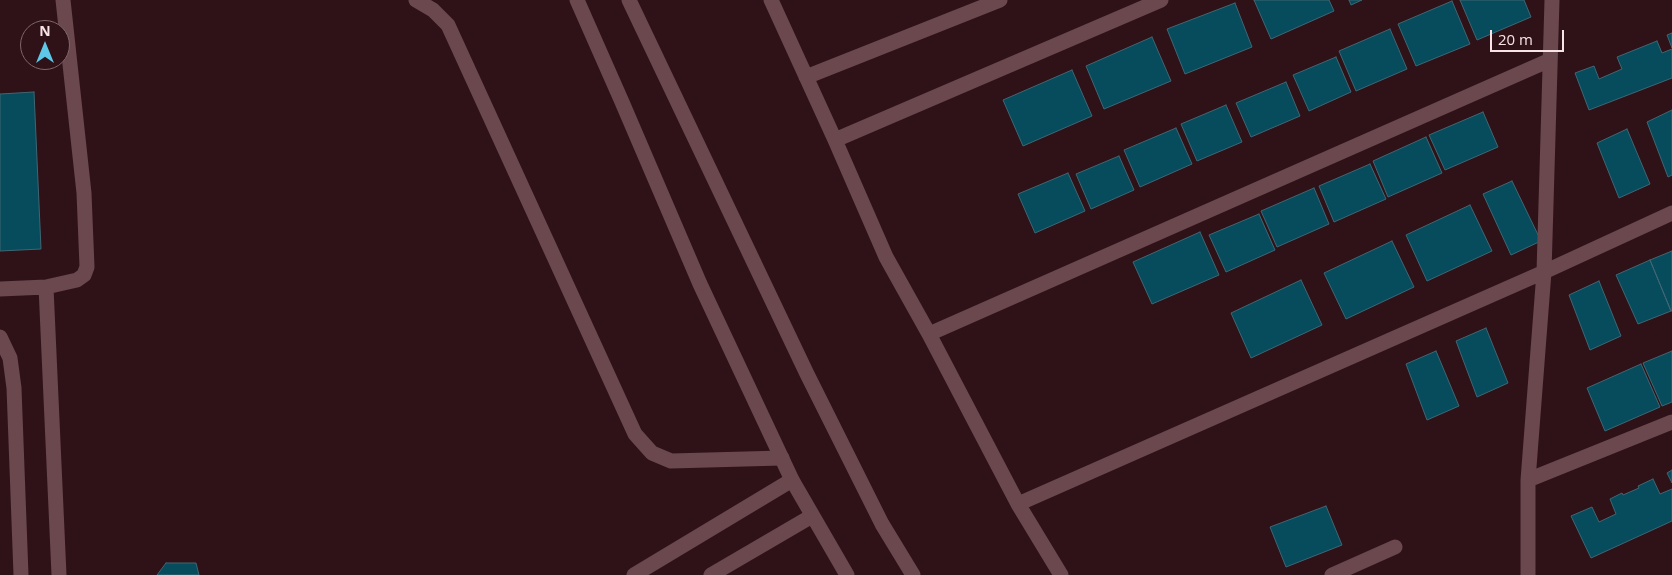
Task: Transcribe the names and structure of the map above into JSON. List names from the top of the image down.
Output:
{
  "scale_bar": "20 m",
  "north": "top"
}
